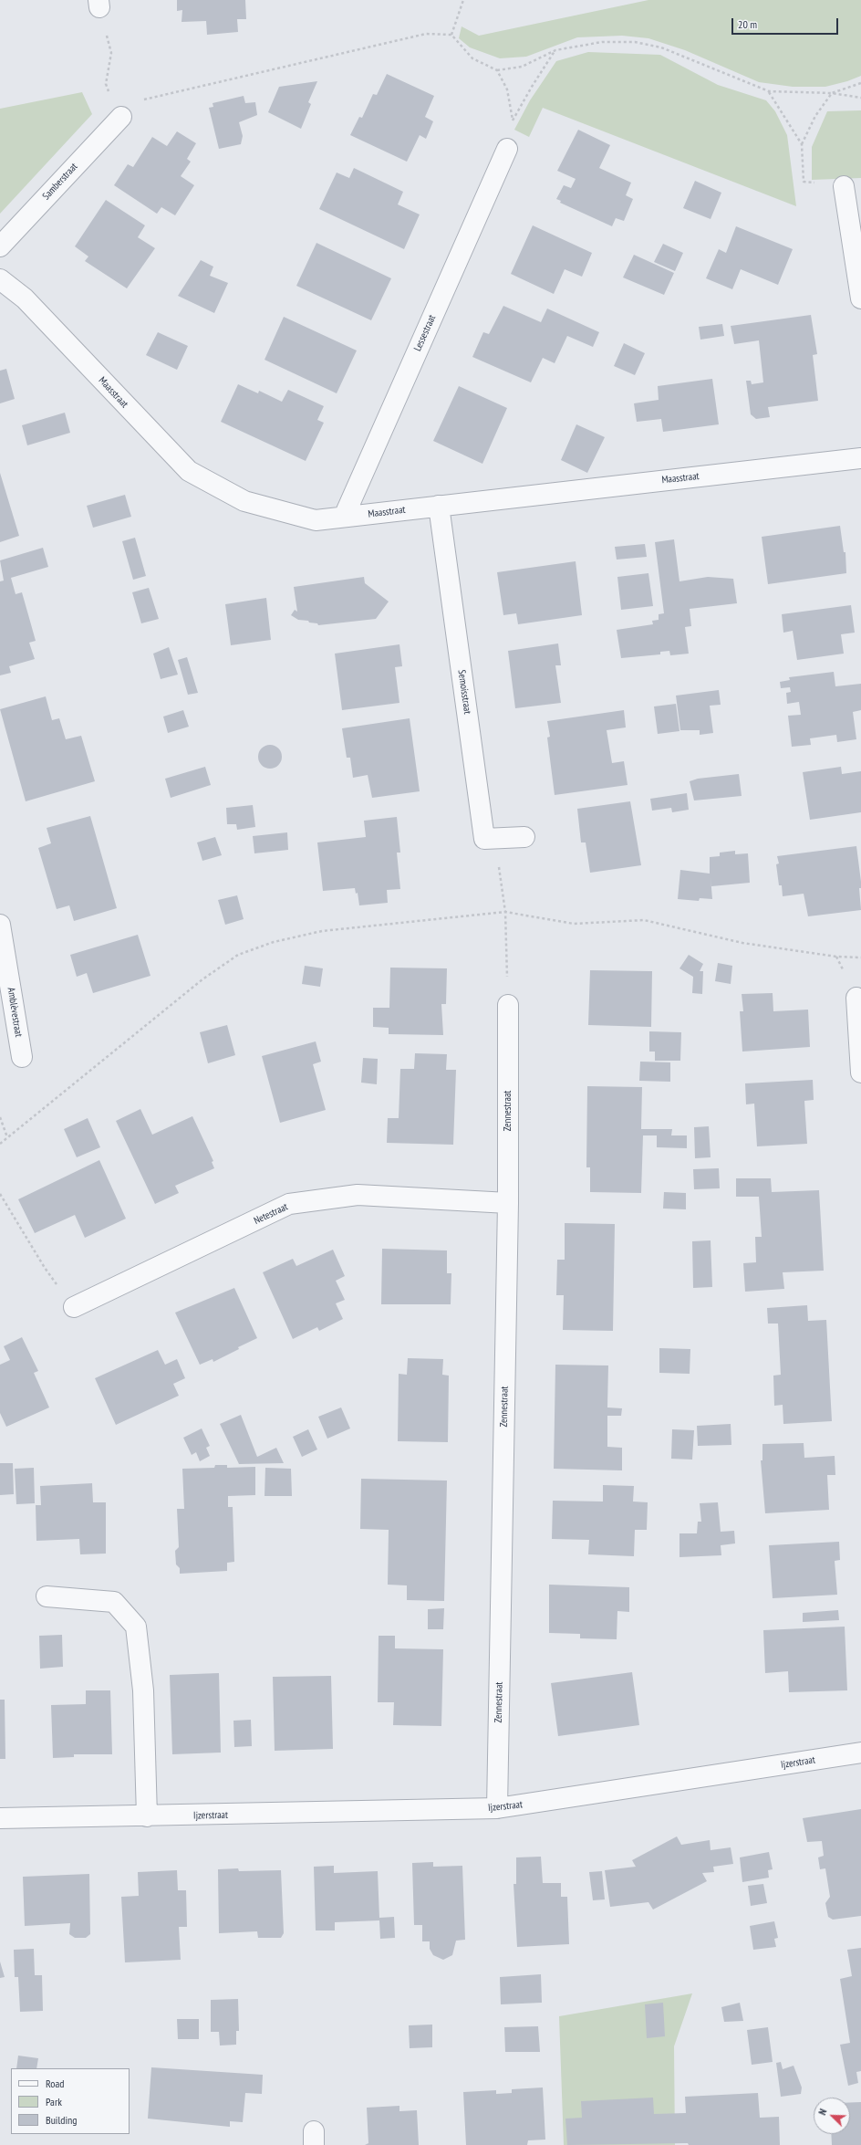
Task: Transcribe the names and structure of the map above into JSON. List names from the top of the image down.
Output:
{
  "streets": {
    "street": [
      "Samberstraat",
      "Lessestraat",
      "Maasstraat",
      "Semoisstraat",
      "Amblèvestraat",
      "Zennestraat",
      "Netestraat",
      "Ijzerstraat"
    ]
  },
  "crossings": [
    ["Lessestraat", "Maasstraat"],
    ["Maasstraat", "Semoisstraat"],
    ["Zennestraat", "Netestraat"],
    ["Zennestraat", "Ijzerstraat"]
  ],
  "legend": ["Road", "Park", "Building"],
  "scale_bar": "20 m",
  "north": "top left"
}
